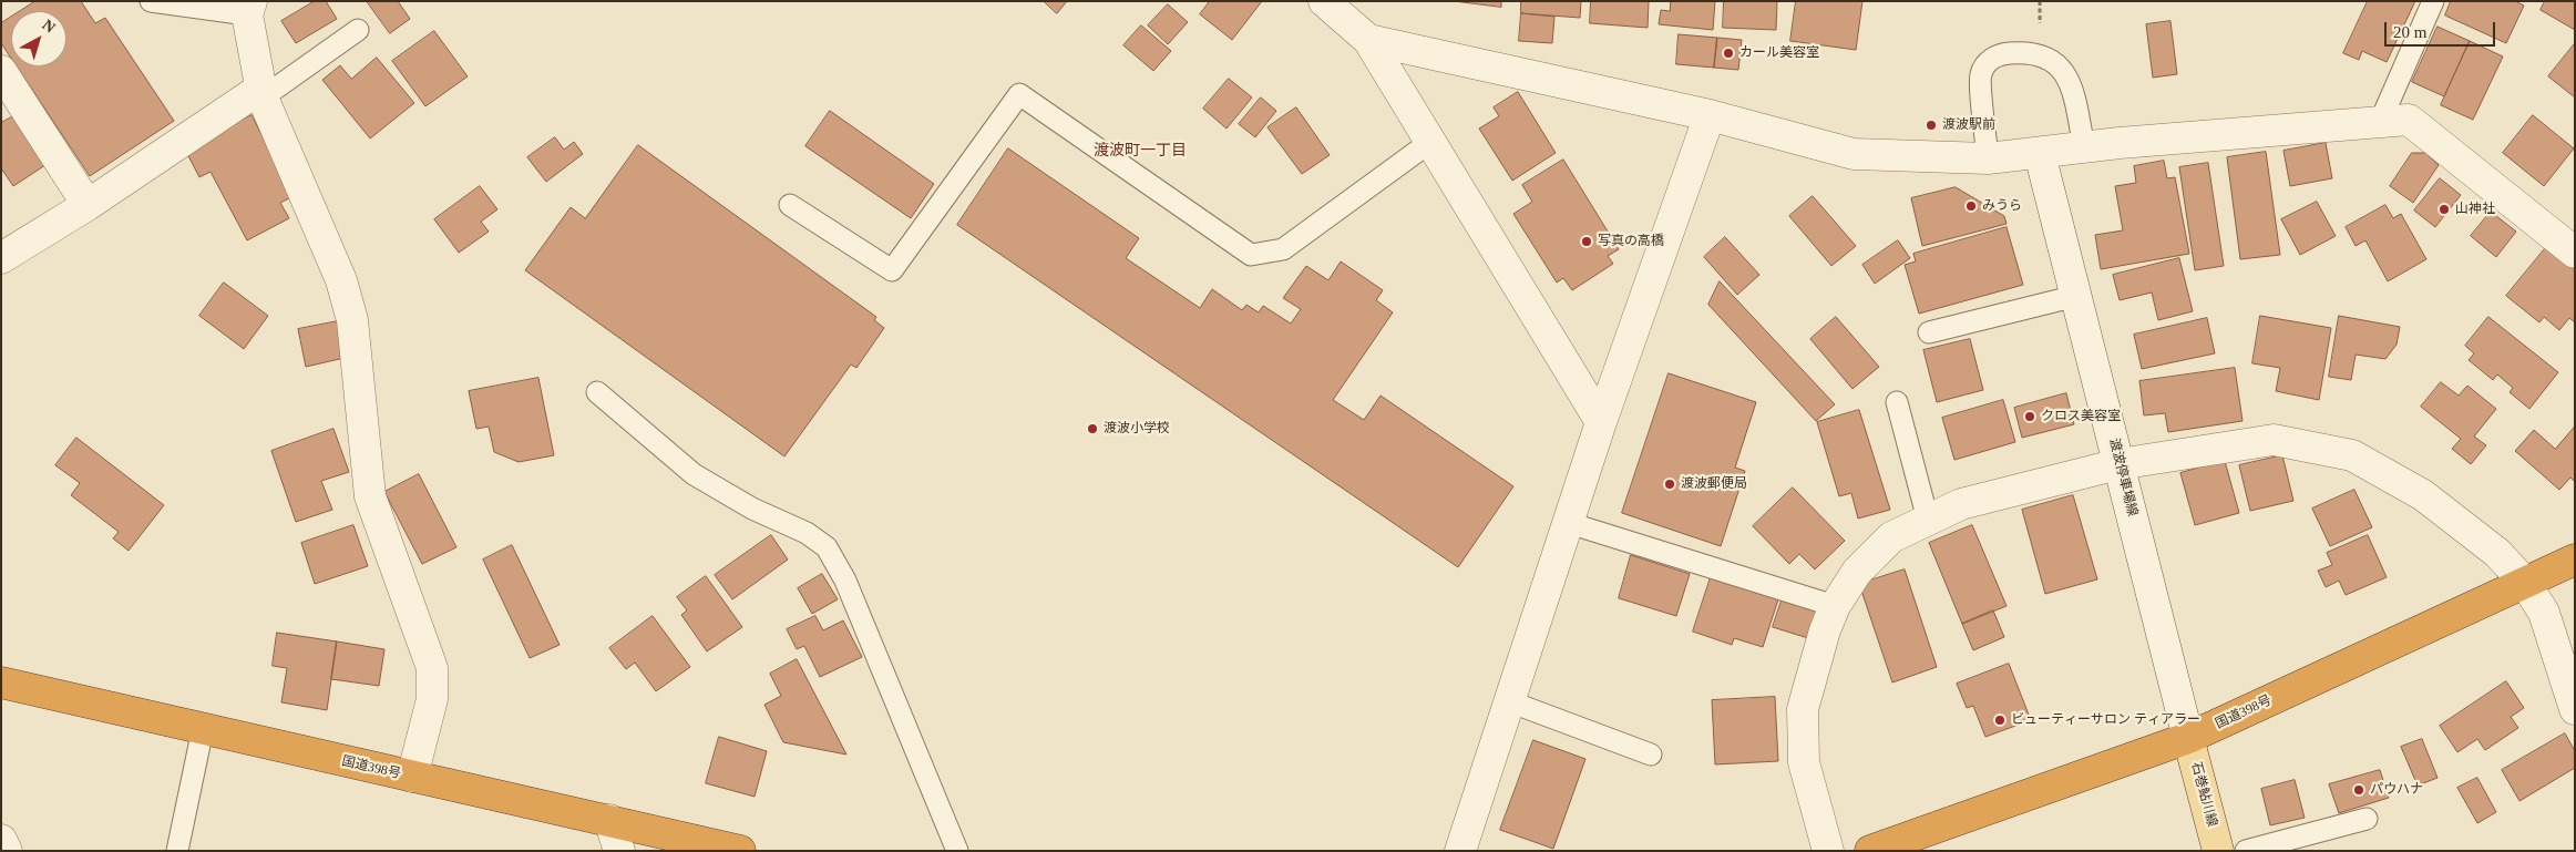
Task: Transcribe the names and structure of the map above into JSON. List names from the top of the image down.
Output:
{
  "streets": {
    "highway": ["国道398号"],
    "main road": ["石巻鮎川線"],
    "street": ["渡波停車場線"]
  },
  "crossings": [
    ["渡波停車場線", "国道398号"],
    ["渡波停車場線", "石巻鮎川線"],
    ["国道398号", "石巻鮎川線"]
  ],
  "districts": ["渡波町一丁目"],
  "places": [
    "カール美容室",
    "渡波駅前",
    "みうら",
    "山神社",
    "写真の高橋",
    "クロス美容室",
    "渡波小学校",
    "渡波郵便局",
    "ビューティーサロン ティアラー",
    "パウハナ"
  ],
  "scale_bar": "20 m",
  "north": "top right"
}
